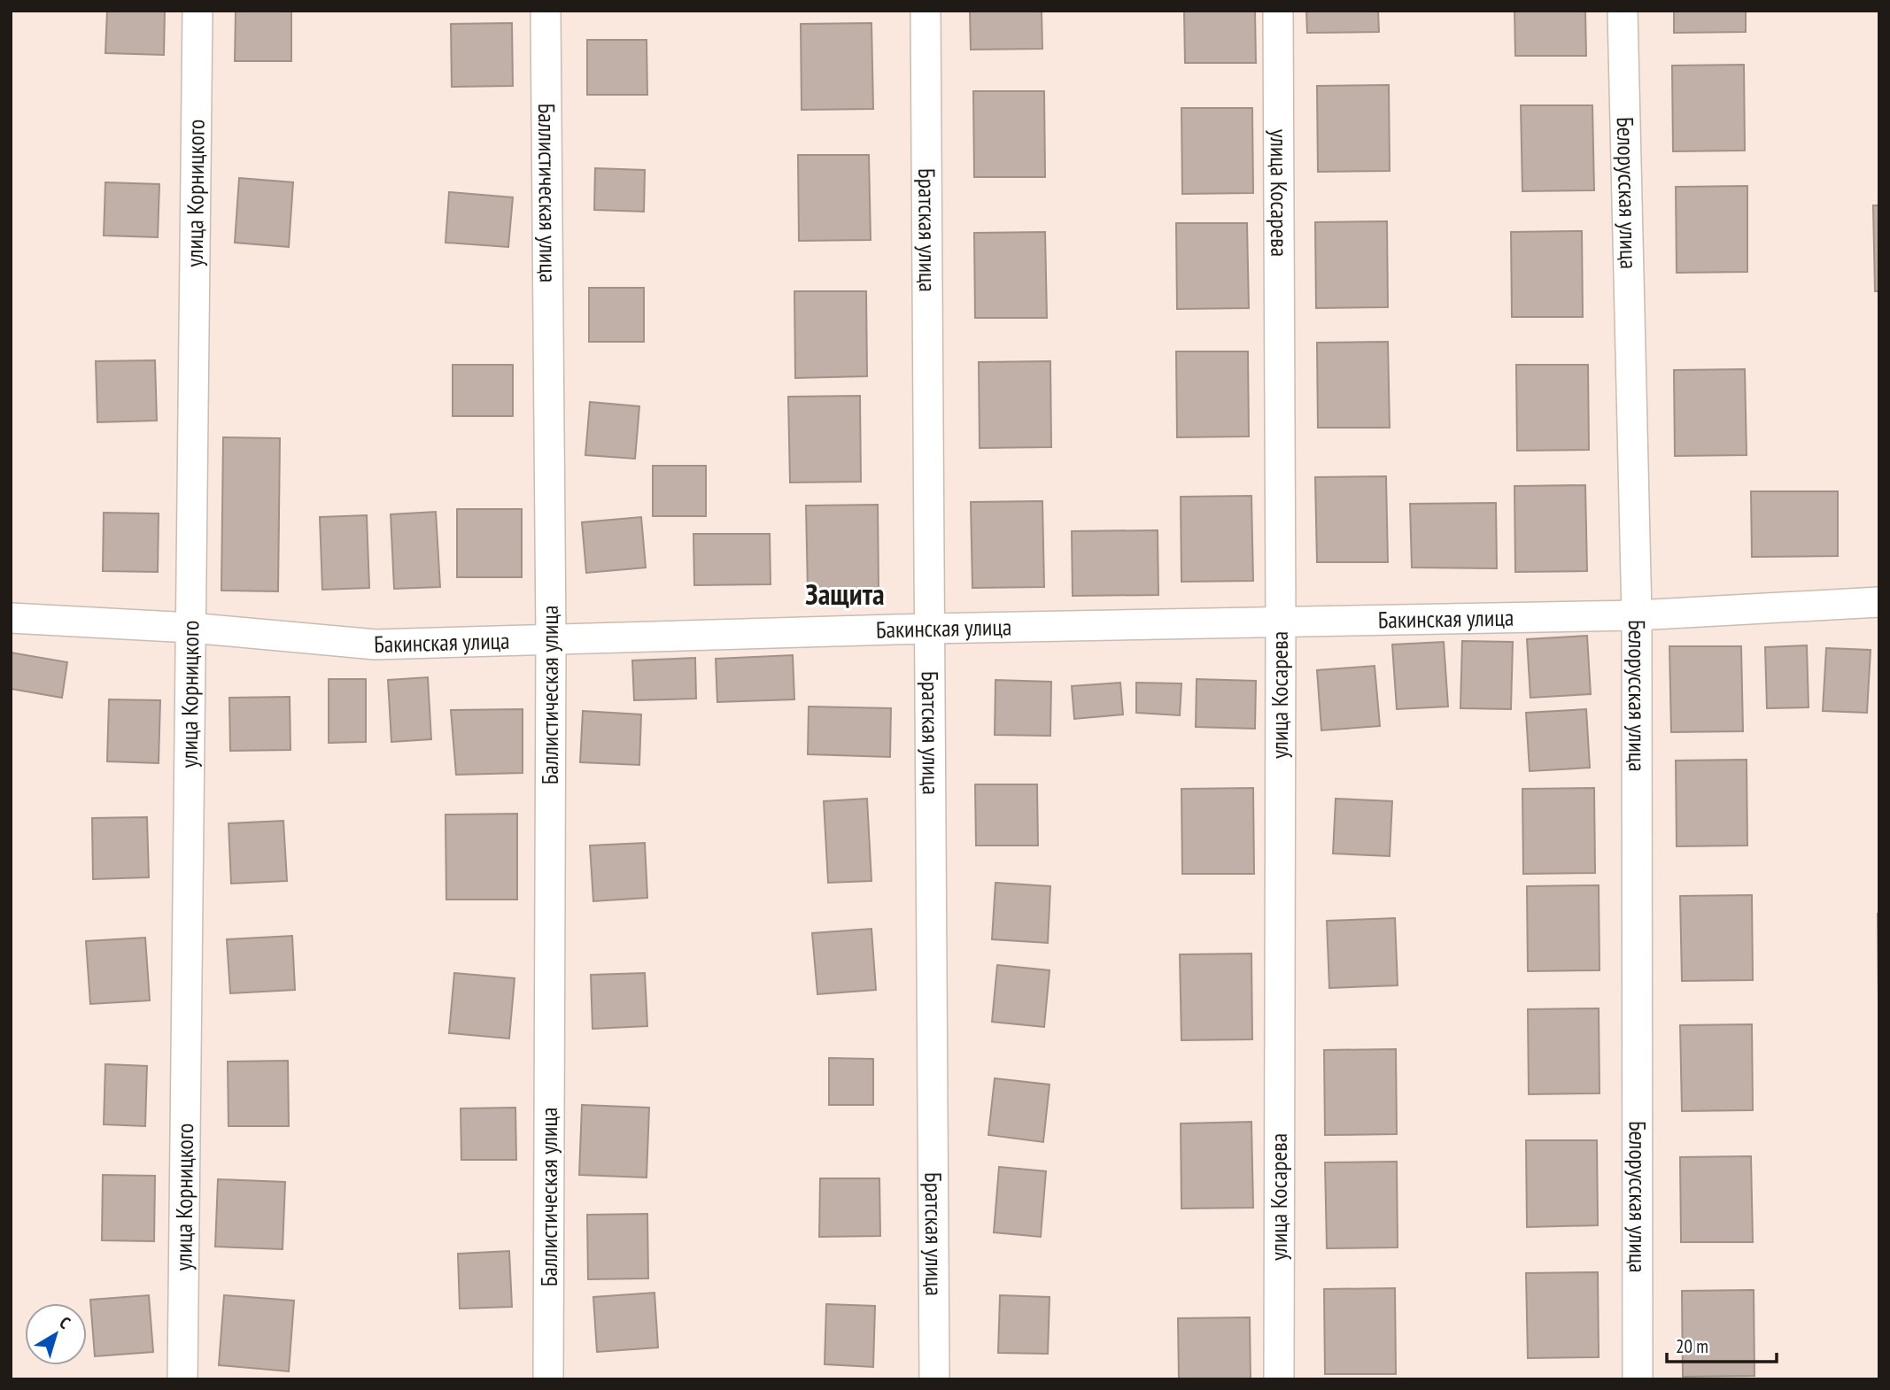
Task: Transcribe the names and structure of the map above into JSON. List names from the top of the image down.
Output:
{
  "streets": {
    "street": [
      "улица Корницкого",
      "Баллистическая улица",
      "улица Косарева",
      "Белорусская улица",
      "Братская улица",
      "Бакинская улица"
    ]
  },
  "crossings": [
    ["улица Корницкого", "Бакинская улица"],
    ["Баллистическая улица", "Бакинская улица"],
    ["улица Косарева", "Бакинская улица"],
    ["Белорусская улица", "Бакинская улица"],
    ["Братская улица", "Бакинская улица"]
  ],
  "districts": ["Защита"],
  "scale_bar": "20 m",
  "north": "top right"
}
